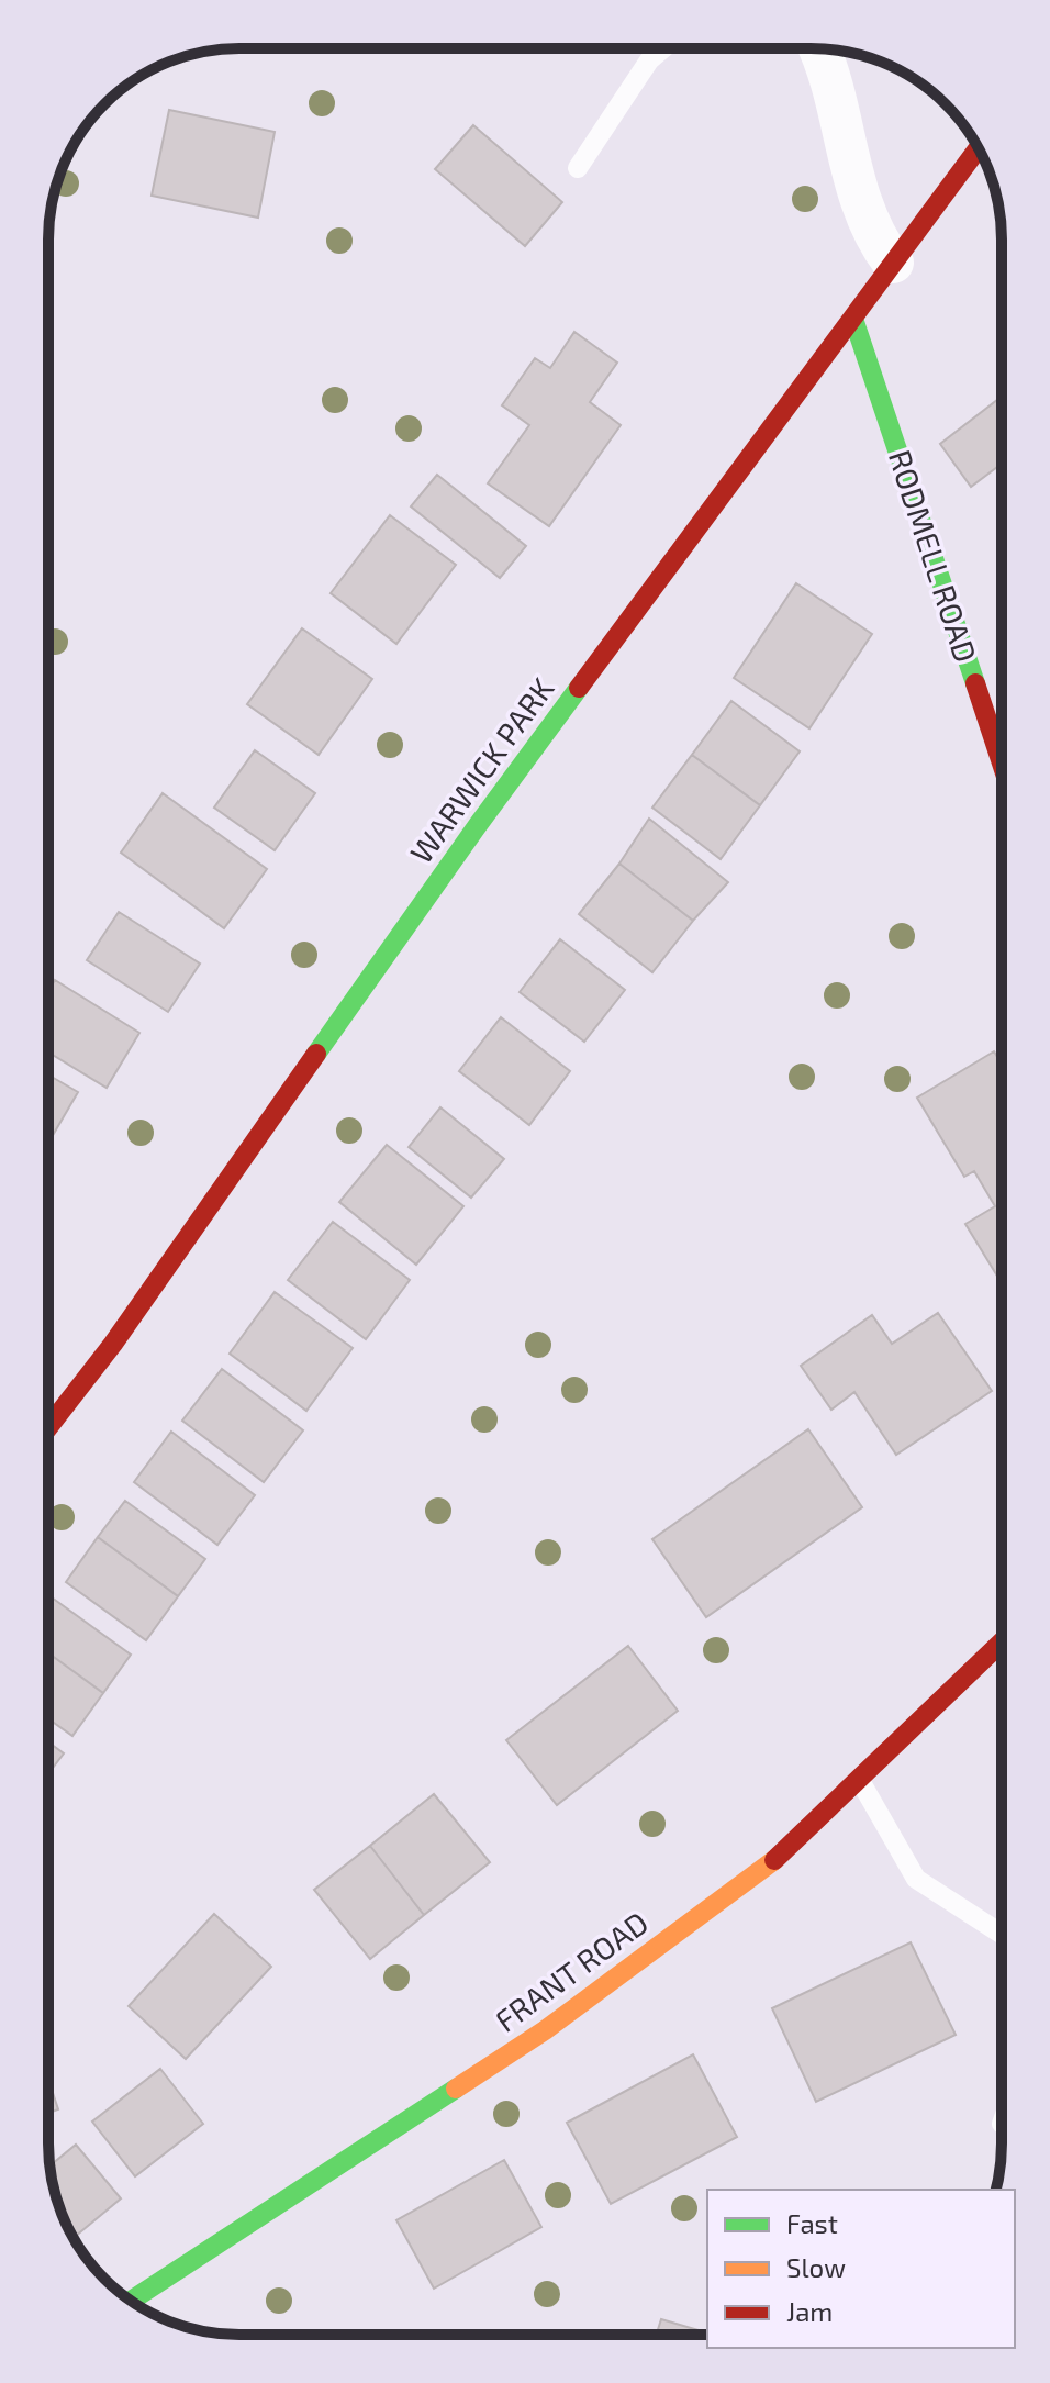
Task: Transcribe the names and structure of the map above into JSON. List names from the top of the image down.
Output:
{
  "streets": {
    "street": ["RODMELL ROAD", "WARWICK PARK", "FRANT ROAD"]
  },
  "crossings": [
    ["RODMELL ROAD", "WARWICK PARK"]
  ],
  "legend": ["Fast", "Slow", "Jam"]
}
